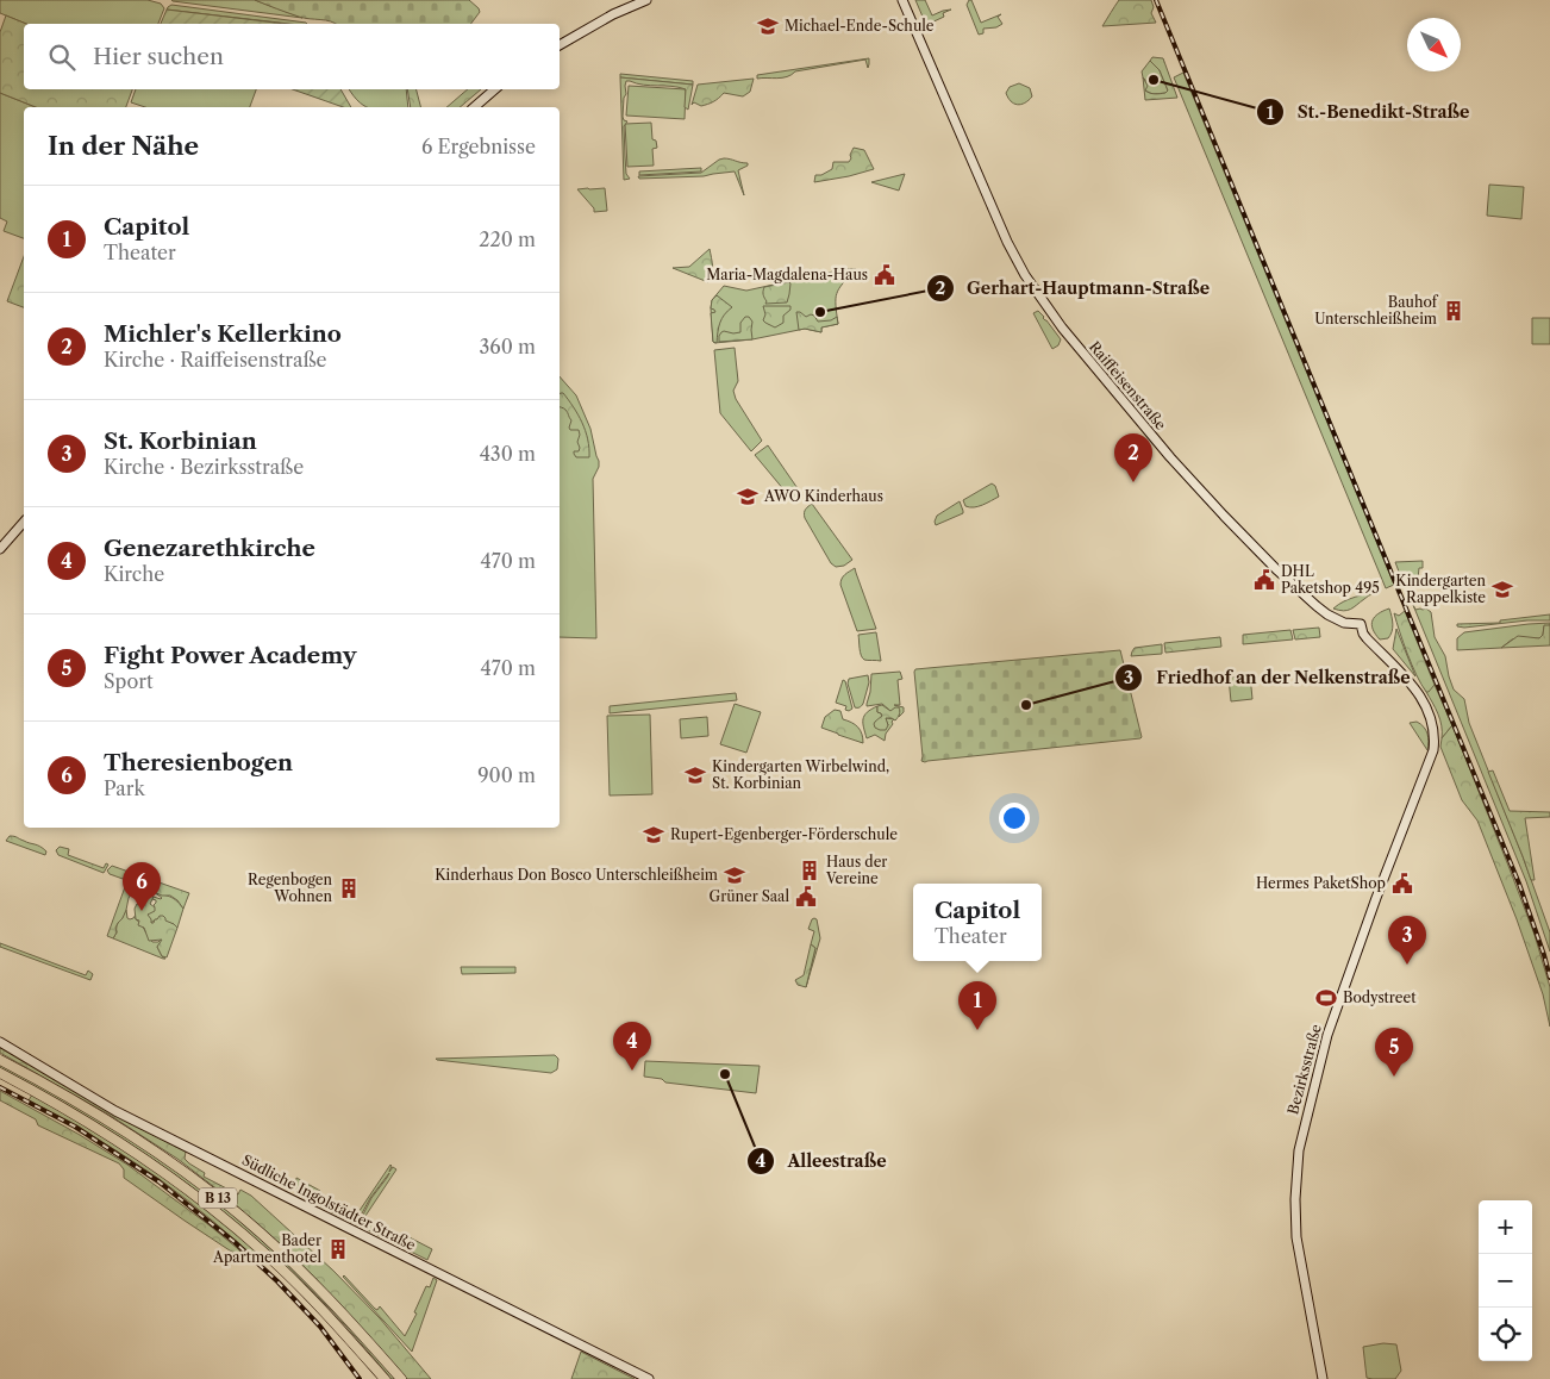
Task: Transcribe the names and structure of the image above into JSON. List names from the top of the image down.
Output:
{
  "streets": {
    "main road": ["B 13"],
    "street": ["Raiffeisenstraße", "Bezirksstraße", "Südliche Ingolstädter Straße"]
  },
  "crossings": [
    ["Raiffeisenstraße", "Bezirksstraße"]
  ],
  "places": {
    "school or university": [
      "Michael-Ende-Schule",
      "AWO Kinderhaus",
      "Kindergarten Rappelkiste",
      "Kindergarten Wirbelwind, St. Korbinian",
      "Rupert-Egenberger-Förderschule",
      "Kinderhaus Don Bosco Unterschleißheim"
    ],
    "other": [
      "St.-Benedikt-Straße",
      "Gerhart-Hauptmann-Straße",
      "Friedhof an der Nelkenstraße",
      "Alleestraße"
    ],
    "public building": [
      "Maria-Magdalena-Haus",
      "DHL Paketshop 495",
      "Hermes PaketShop",
      "Grüner Saal"
    ],
    "building": [
      "Bauhof Unterschleißheim",
      "Haus der Vereine",
      "Regenbogen Wohnen",
      "Bader Apartmenthotel"
    ],
    "sports": ["Bodystreet"]
  },
  "north": "bottom right",
  "page": {
    "search": "Hier suchen",
    "heading": ["In der Nähe", "6 Ergebnisse"],
    "list": [
      {
        "mark": "1",
        "name": "Capitol",
        "note": "Theater",
        "value": "220 m"
      },
      {
        "mark": "2",
        "name": "Michler's Kellerkino",
        "note": "Kirche · Raiffeisenstraße",
        "value": "360 m"
      },
      {
        "mark": "3",
        "name": "St. Korbinian",
        "note": "Kirche · Bezirksstraße",
        "value": "430 m"
      },
      {
        "mark": "4",
        "name": "Genezarethkirche",
        "note": "Kirche",
        "value": "470 m"
      },
      {
        "mark": "5",
        "name": "Fight Power Academy",
        "note": "Sport",
        "value": "470 m"
      },
      {
        "mark": "6",
        "name": "Theresienbogen",
        "note": "Park",
        "value": "900 m"
      }
    ],
    "pins": [
      "2",
      "6",
      "3",
      "1",
      "4",
      "5"
    ],
    "popup": ["Capitol", "Theater"],
    "map_buttons": ["+", "−"]
  }
}
